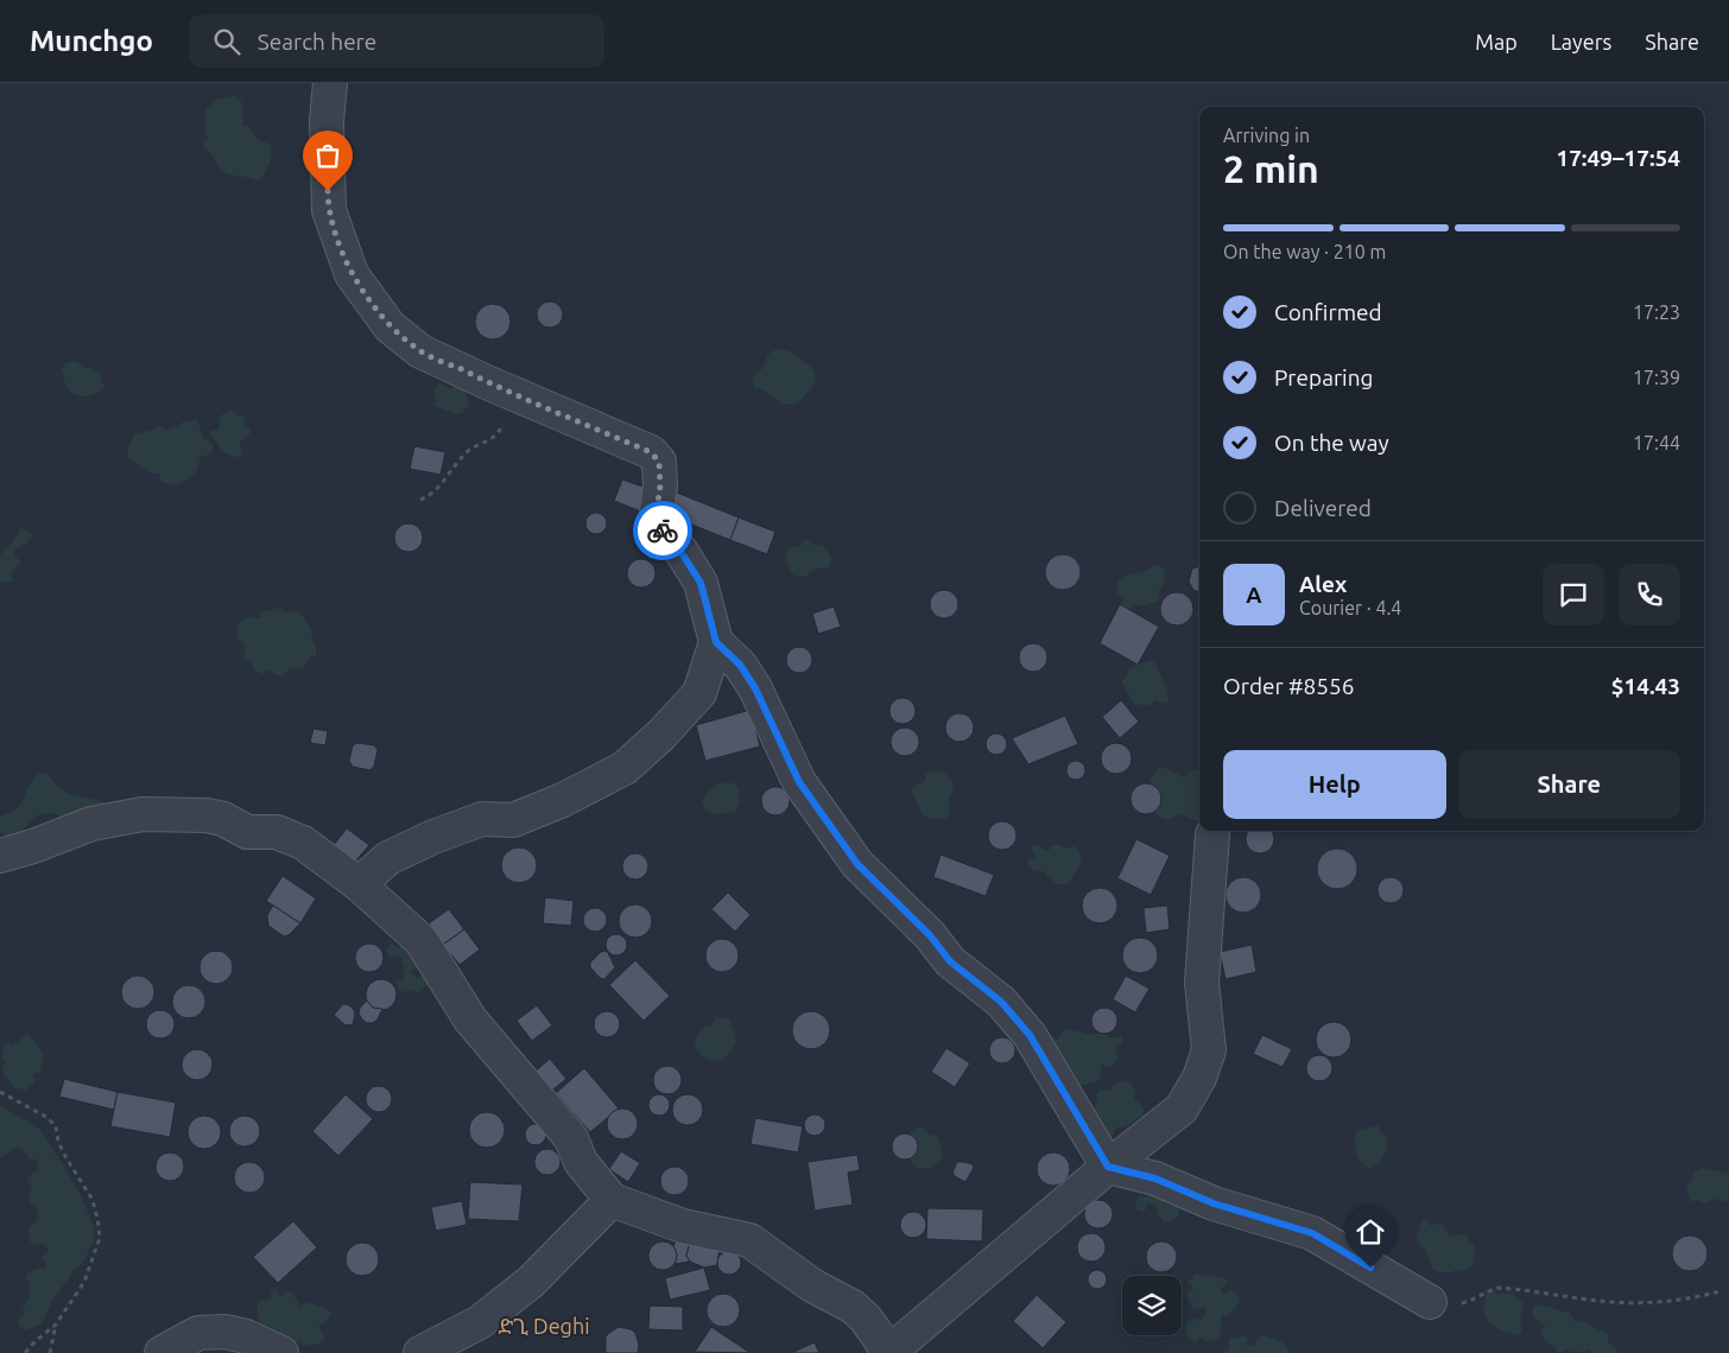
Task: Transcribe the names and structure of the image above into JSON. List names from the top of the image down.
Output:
{
  "districts": ["ድጊ Deghi"],
  "page": {
    "header": "Munchgo",
    "search": "Search here",
    "nav": ["Map", "Layers", "Share"],
    "heading": ["2 min", "Arriving in", "17:49–17:54"],
    "panel": [
      "Alex",
      "Courier · 4.4",
      "Order #8556",
      "$14.43"
    ],
    "bar": "On the way · 210 m",
    "list": [
      ["Confirmed", "17:23"],
      ["Preparing", "17:39"],
      ["On the way", "17:44"],
      "Delivered"
    ],
    "round": "A",
    "buttons": ["Help", "Share"]
  }
}
